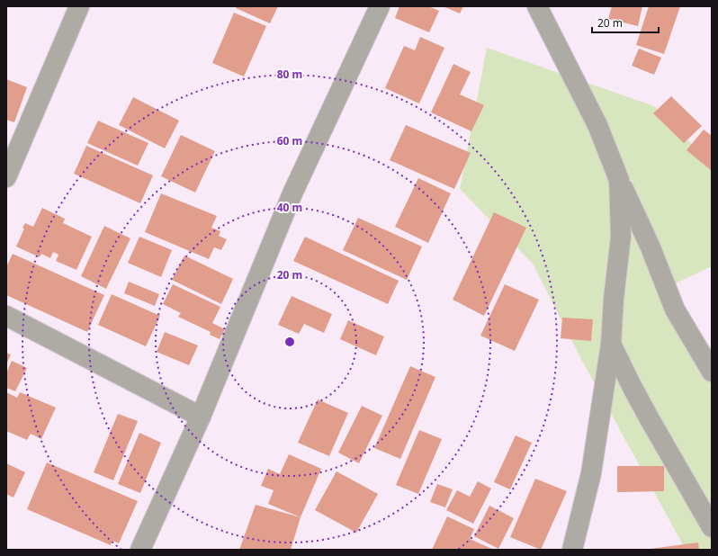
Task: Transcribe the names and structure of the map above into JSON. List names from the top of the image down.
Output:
{
  "scale_bar": "20 m",
  "rings": [
    "80 m",
    "60 m",
    "40 m",
    "20 m"
  ]
}
